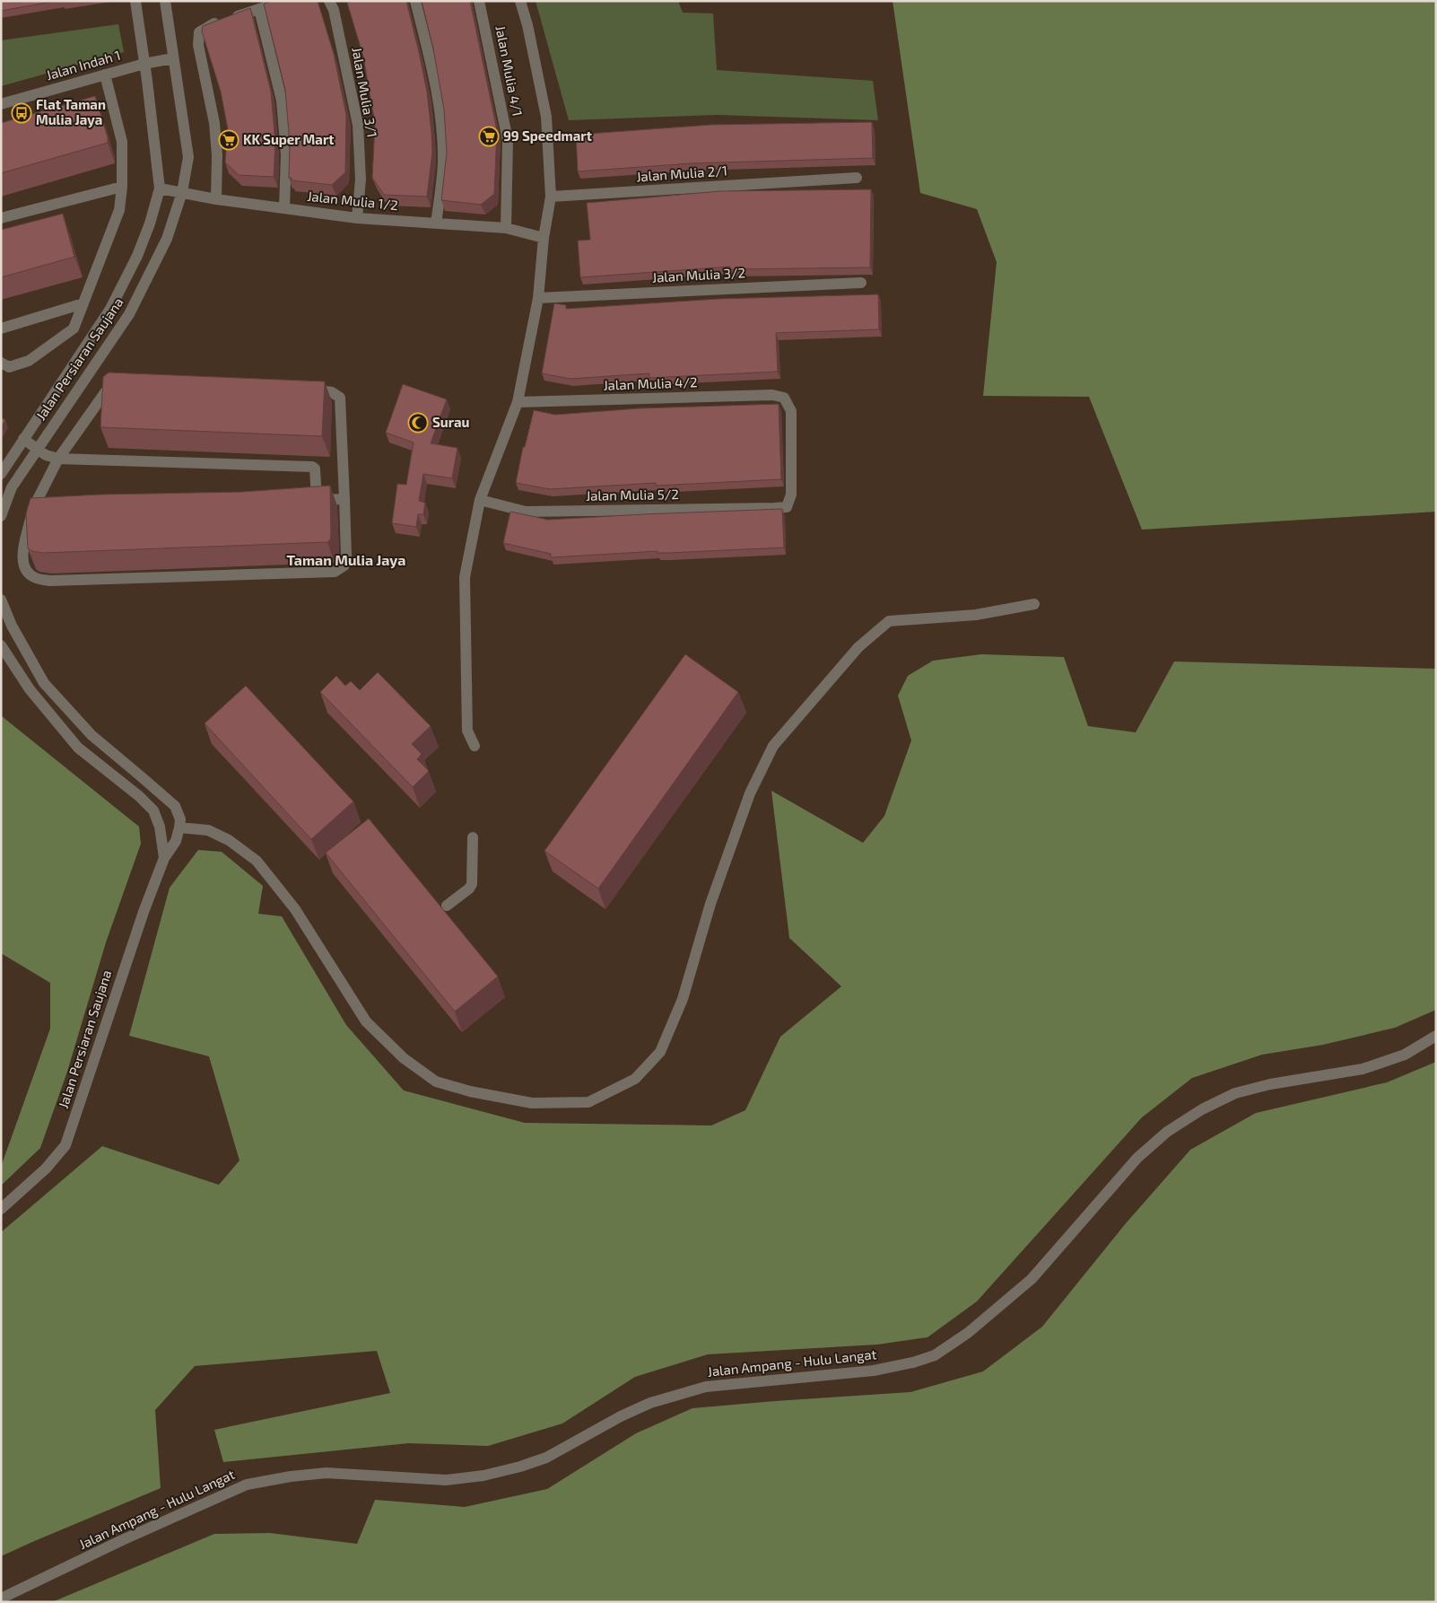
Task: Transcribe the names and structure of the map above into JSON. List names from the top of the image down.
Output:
{
  "streets": {
    "street": [
      "Jalan Indah 1",
      "Jalan Mulia 4/1",
      "Jalan Mulia 3/1",
      "Jalan Mulia 2/1",
      "Jalan Mulia 1/2",
      "Jalan Mulia 3/2",
      "Jalan Persiaran Saujana",
      "Jalan Mulia 4/2",
      "Jalan Mulia 5/2",
      "Jalan Ampang - Hulu Langat"
    ]
  },
  "crossings": [
    ["Jalan Indah 1", "Jalan Persiaran Saujana"],
    ["Jalan Mulia 4/1", "Jalan Mulia 1/2"],
    ["Jalan Mulia 3/1", "Jalan Mulia 1/2"],
    ["Jalan Mulia 1/2", "Jalan Persiaran Saujana"],
    ["Jalan Mulia 4/2", "Jalan Mulia 5/2"]
  ],
  "districts": ["Taman Mulia Jaya"],
  "places": {
    "bus stop": ["Flat Taman Mulia Jaya"],
    "supermarket": ["99 Speedmart", "KK Super Mart"],
    "mosque": ["Surau"]
  }
}
